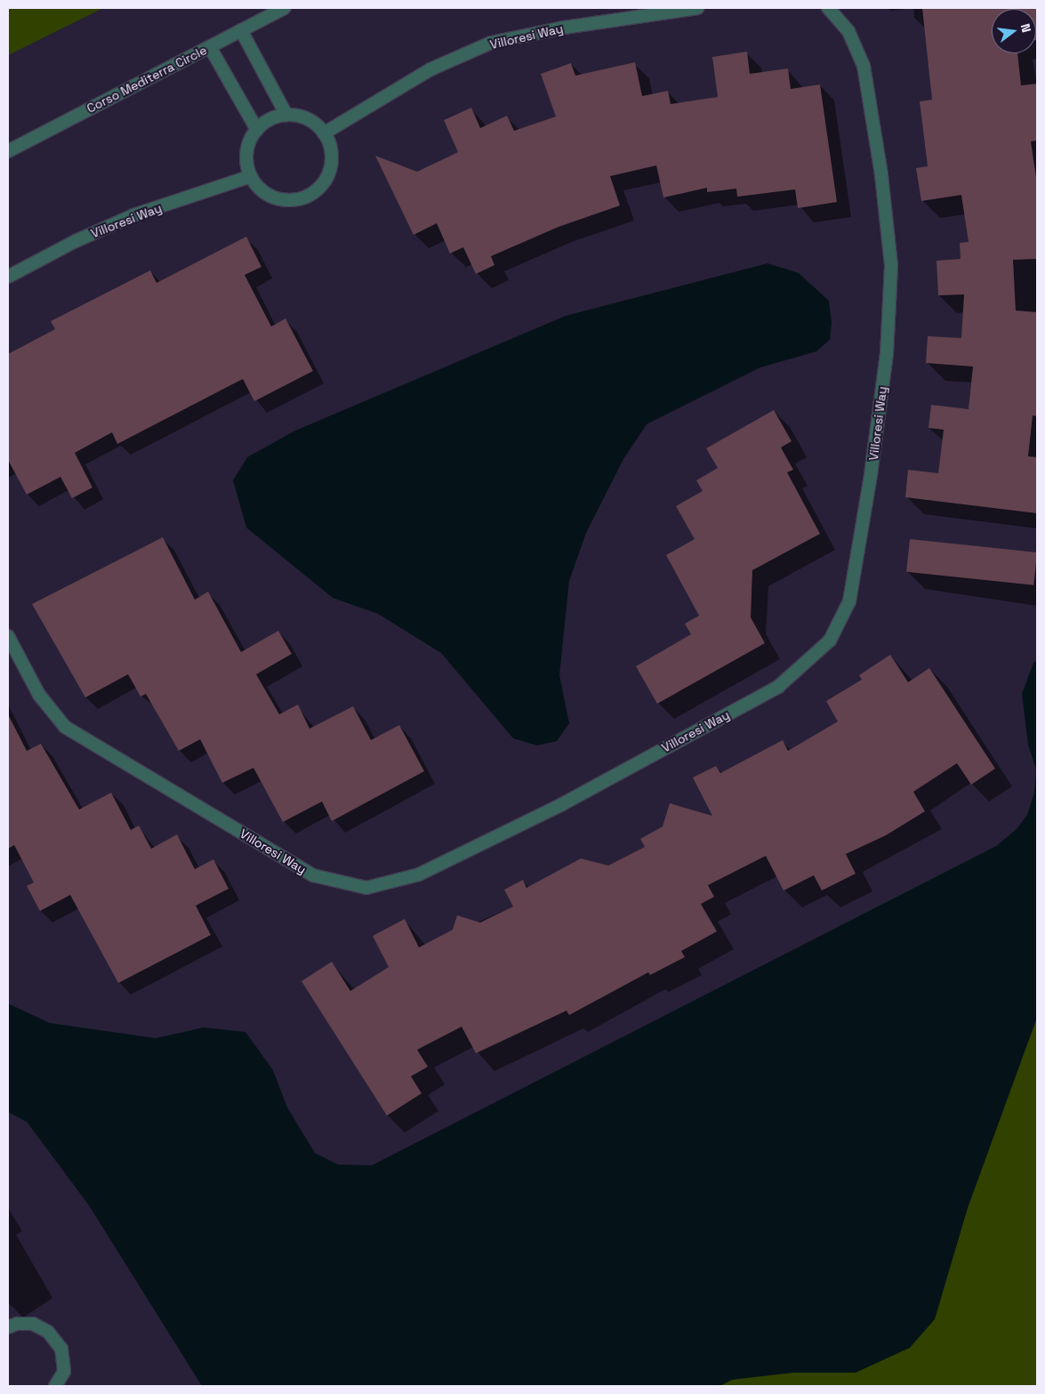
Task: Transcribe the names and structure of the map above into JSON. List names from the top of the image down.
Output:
{
  "streets": {
    "street": ["Villoresi Way", "Corso Mediterra Circle"]
  },
  "north": "right"
}
